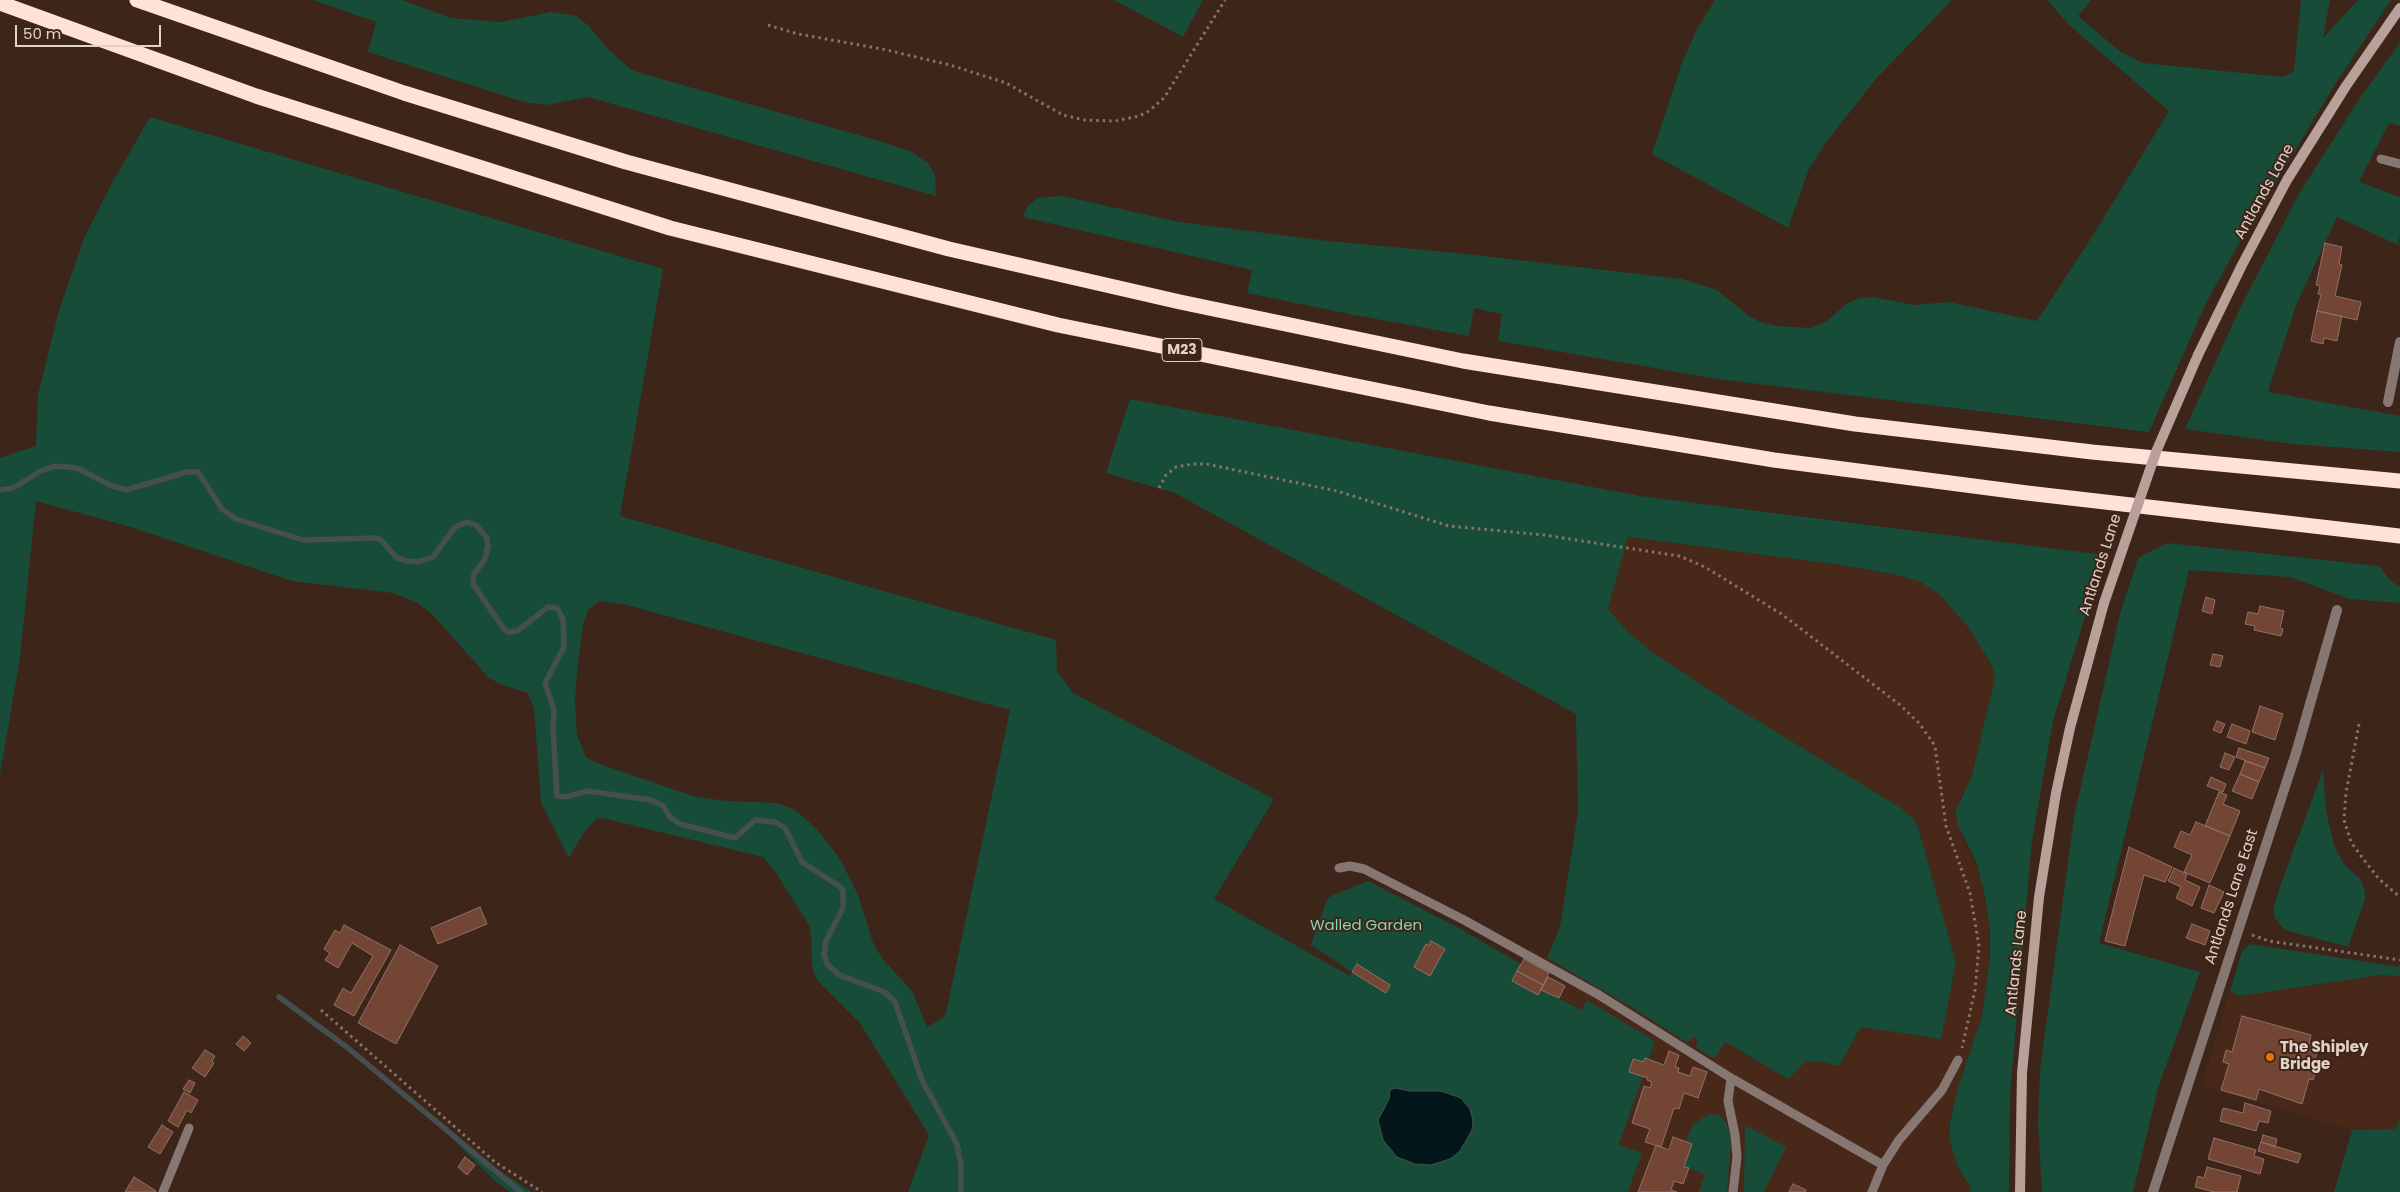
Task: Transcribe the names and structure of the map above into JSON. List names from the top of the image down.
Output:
{
  "streets": {
    "highway": ["M23"],
    "main road": ["Antlands Lane"],
    "street": ["Antlands Lane East"]
  },
  "parks": ["Walled Garden"],
  "places": ["The Shipley Bridge"],
  "scale_bar": "50 m"
}
